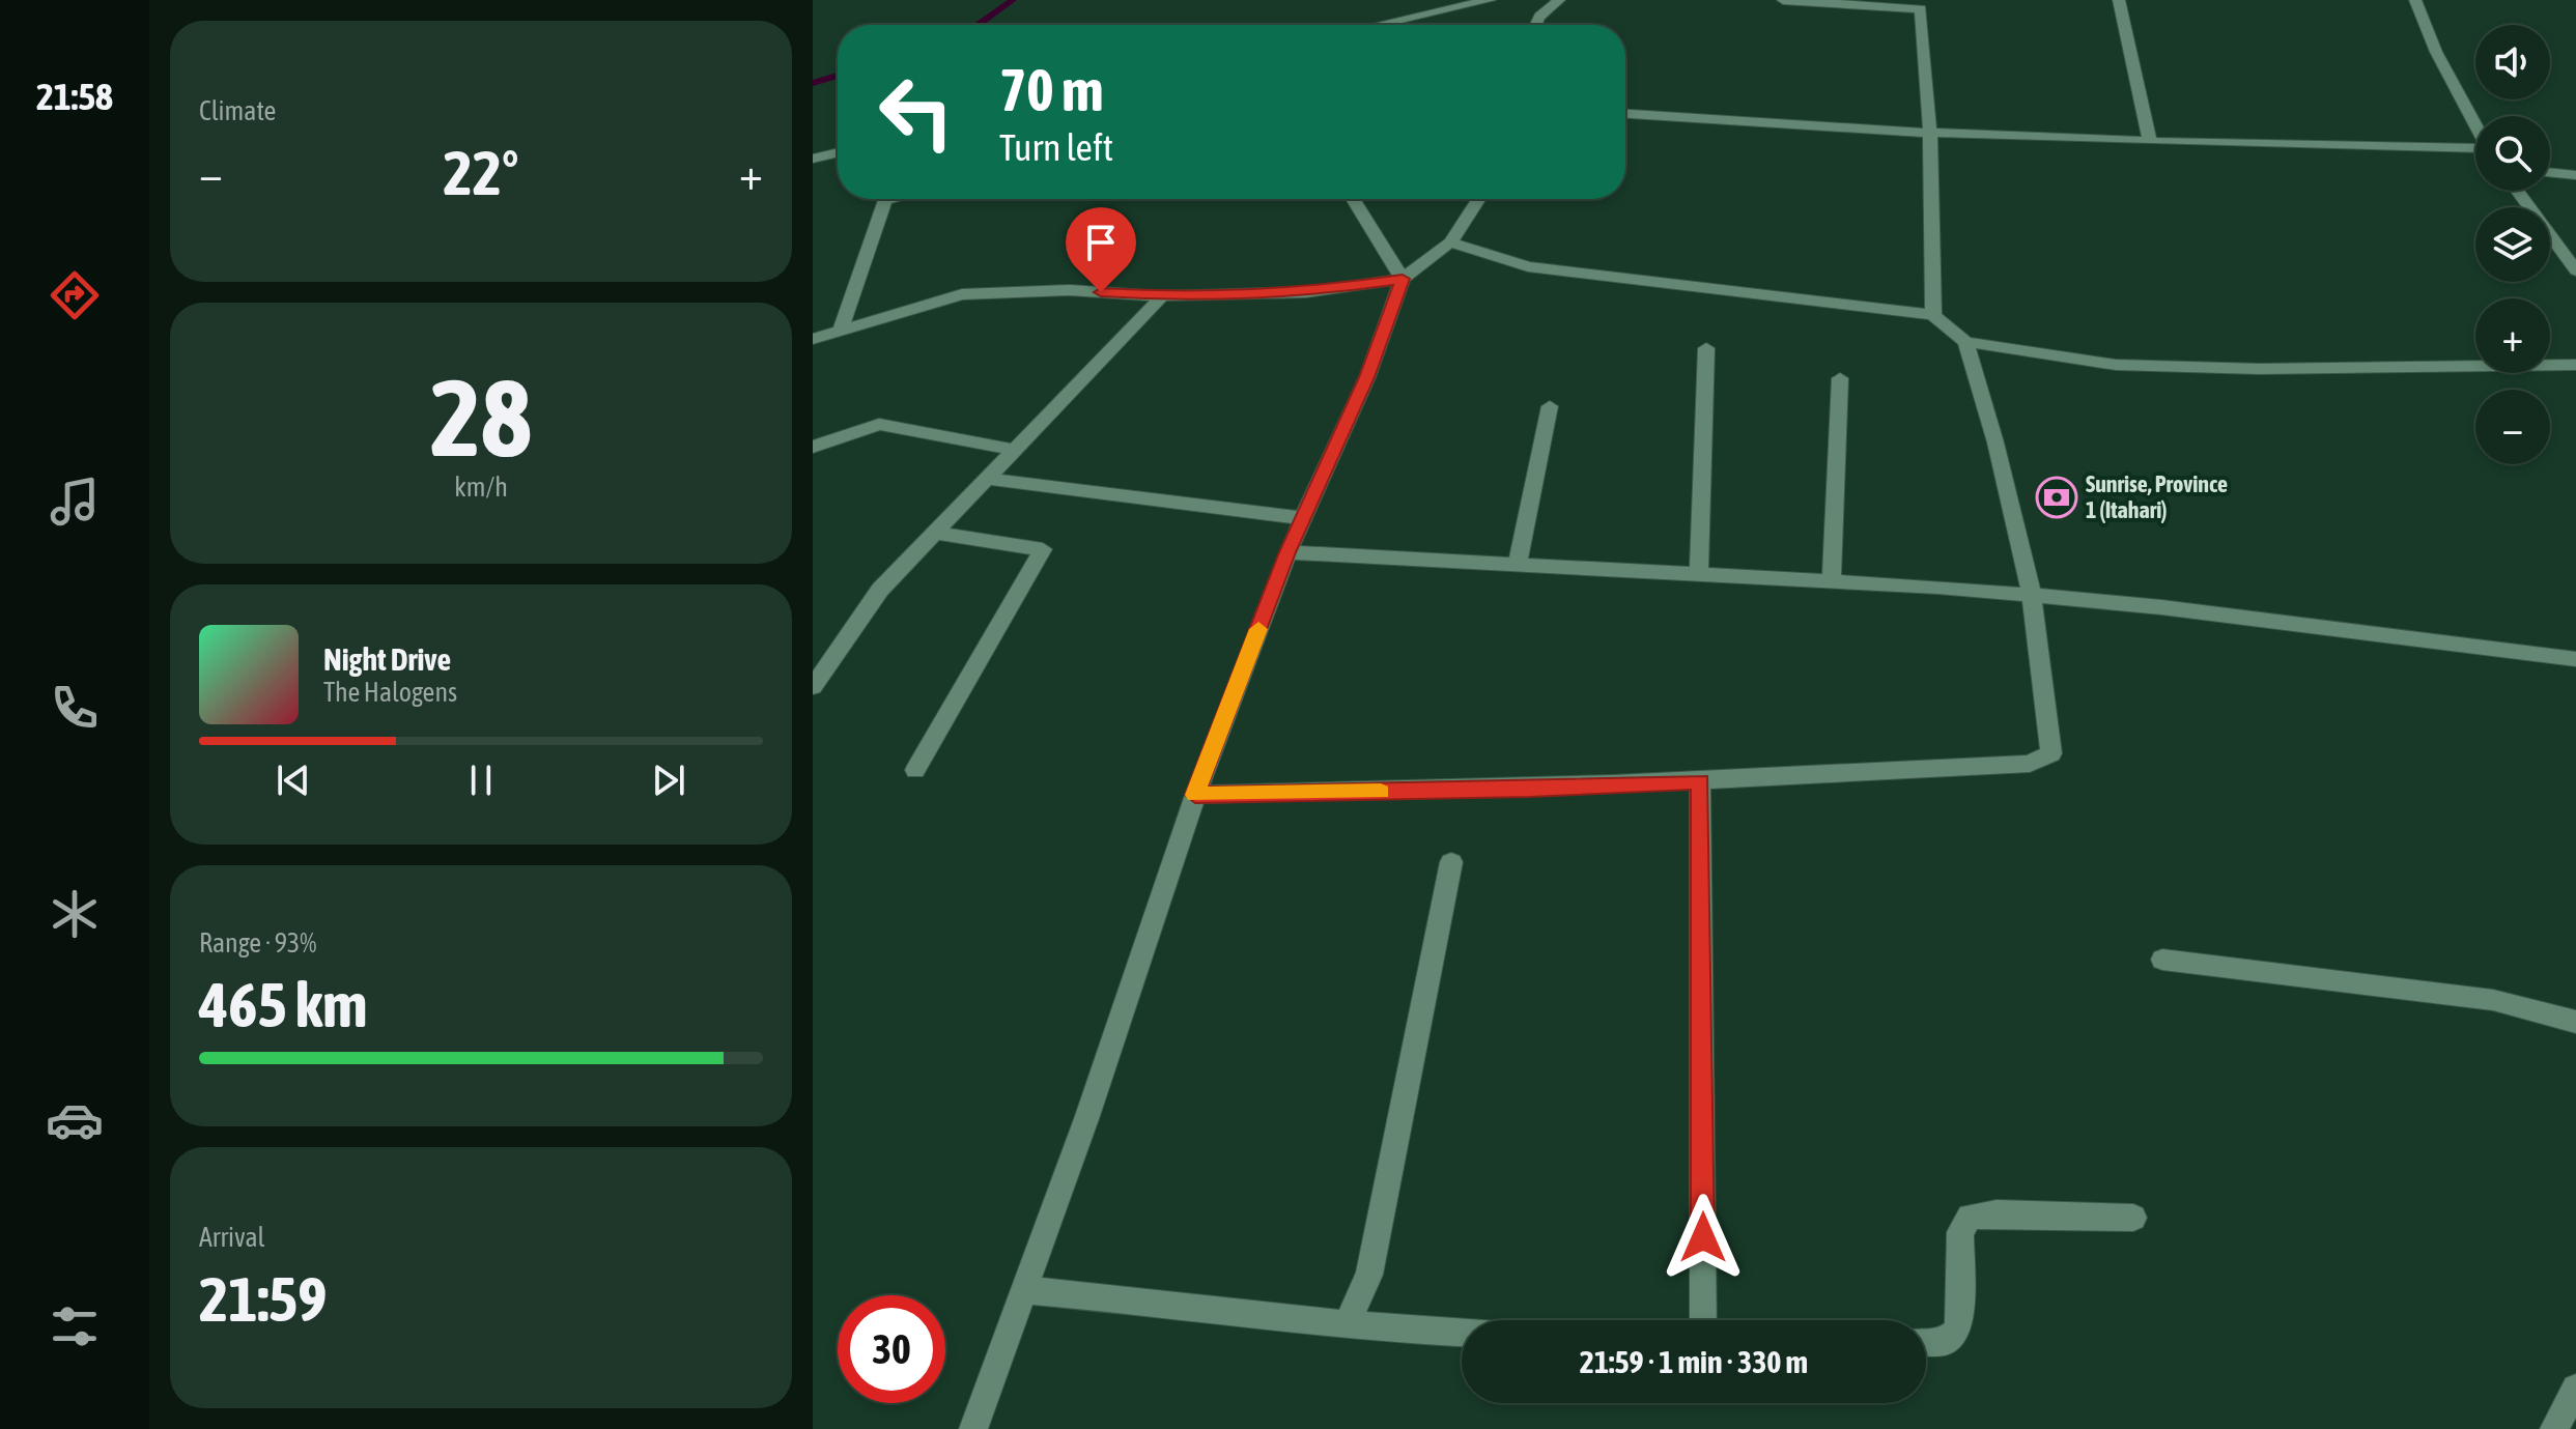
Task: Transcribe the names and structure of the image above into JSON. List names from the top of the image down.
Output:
{
  "places": {
    "bank": ["Sunrise, Province 1 (Itahari)"]
  },
  "page": {
    "tabs": "21:58",
    "tile": [
      "Climate",
      ["28", "km/h"],
      ["Range · 93%", "465 km"],
      ["Arrival", "21:59"]
    ],
    "map_buttons": ["+", "−"],
    "turn": ["70 m", "Turn left"],
    "heat": ["−", "22°", "+"],
    "song": ["Night Drive", "The Halogens"],
    "limit": "30",
    "trip": "21:59 · 1 min · 330 m"
  }
}
